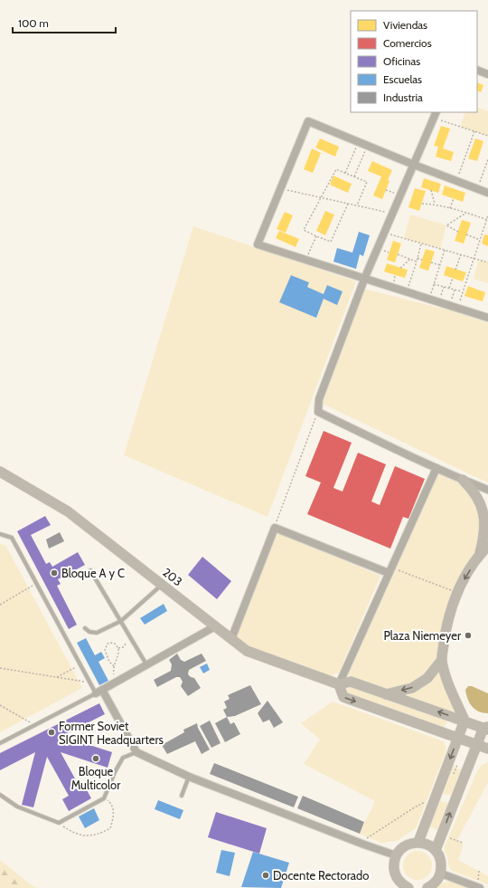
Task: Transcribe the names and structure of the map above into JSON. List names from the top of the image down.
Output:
{
  "streets": {
    "street": ["203"]
  },
  "places": [
    "Bloque A y C",
    "Plaza Niemeyer",
    "Former Soviet SIGINT Headquarters",
    "Bloque Multicolor",
    "Docente Rectorado"
  ],
  "legend": [
    "Viviendas",
    "Comercios",
    "Oficinas",
    "Escuelas",
    "Industria"
  ],
  "scale_bar": "100 m"
}
